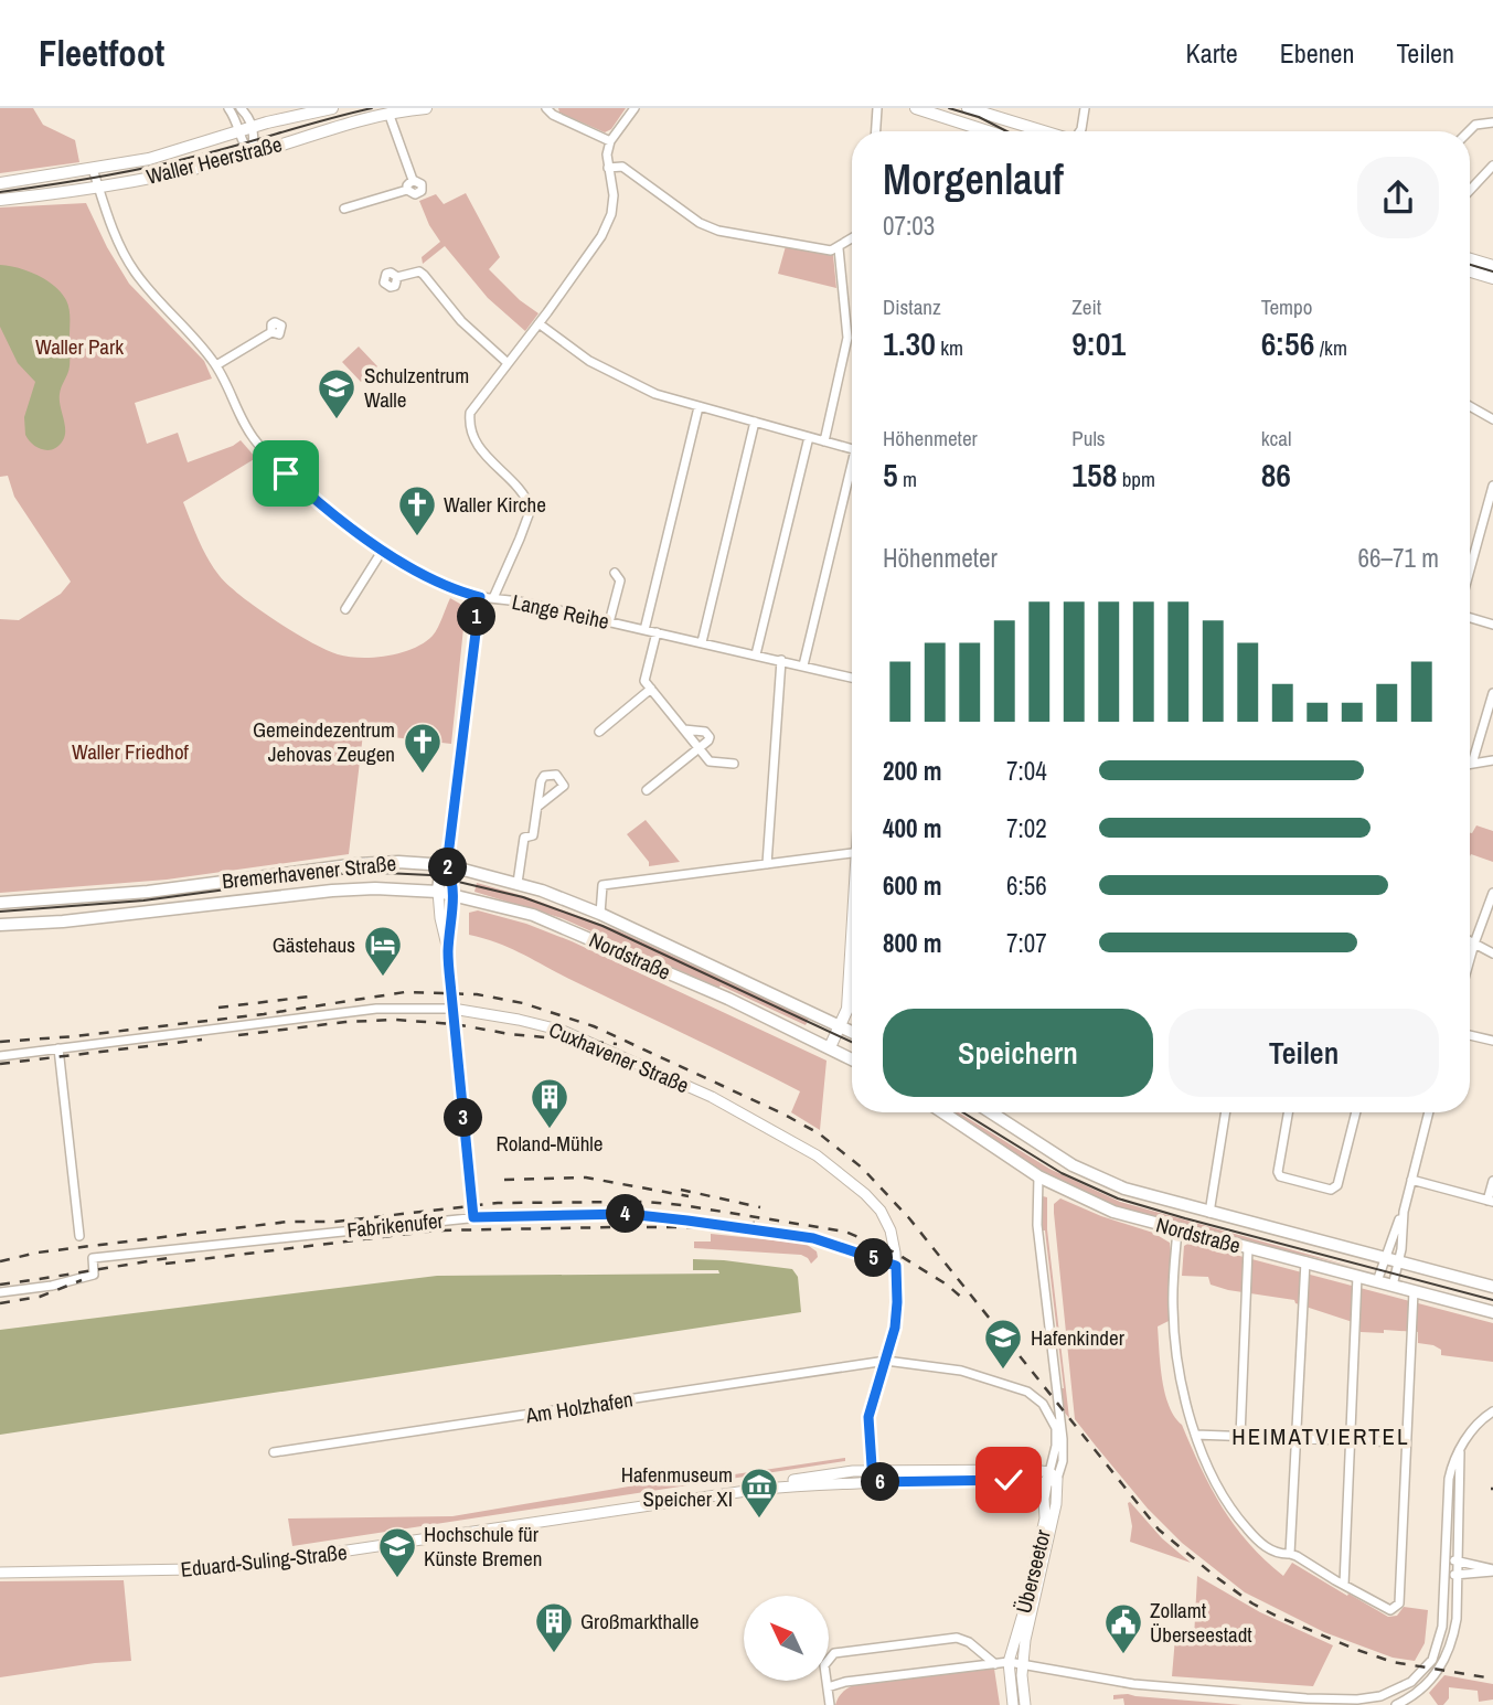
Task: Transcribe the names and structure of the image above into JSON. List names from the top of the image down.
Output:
{
  "streets": {
    "main road": ["Waller Heerstraße", "Bremerhavener Straße", "Nordstraße"],
    "street": [
      "Lange Reihe",
      "Cuxhavener Straße",
      "Fabrikenufer",
      "Am Holzhafen",
      "Eduard-Suling-Straße",
      "Überseetor"
    ]
  },
  "crossings": [
    ["Waller Heerstraße", "Lange Reihe"],
    ["Bremerhavener Straße", "Nordstraße"],
    ["Nordstraße", "Überseetor"],
    ["Cuxhavener Straße", "Fabrikenufer"],
    ["Cuxhavener Straße", "Am Holzhafen"],
    ["Cuxhavener Straße", "Eduard-Suling-Straße"],
    ["Am Holzhafen", "Überseetor"],
    ["Eduard-Suling-Straße", "Überseetor"]
  ],
  "districts": ["HEIMATVIERTEL"],
  "parks": ["Waller Park", "Waller Friedhof"],
  "places": {
    "school or university": ["Schulzentrum Walle", "Hafenkinder", "Hochschule für Künste Bremen"],
    "church": ["Waller Kirche", "Gemeindezentrum Jehovas Zeugen"],
    "hotel": ["Gästehaus"],
    "building": ["Roland-Mühle", "Großmarkthalle"],
    "museum": ["Hafenmuseum Speicher XI"],
    "public building": ["Zollamt Überseestadt"]
  },
  "north": "top left",
  "page": {
    "header": "Fleetfoot",
    "nav": ["Karte", "Ebenen", "Teilen"],
    "heading": ["Morgenlauf", "07:03"],
    "stats": [
      ["Distanz", "1.30 km"],
      ["Zeit", "9:01"],
      ["Tempo", "6:56 /km"],
      ["Höhenmeter", "5 m"],
      ["Puls", "158 bpm"],
      ["kcal", "86"]
    ],
    "chart": ["Höhenmeter", "66–71 m"],
    "pins": [
      "1",
      "2",
      "3",
      "4",
      "5",
      "6"
    ],
    "list": [
      {
        "name": "200 m",
        "note": "7:04"
      },
      {
        "name": "400 m",
        "note": "7:02"
      },
      {
        "name": "600 m",
        "note": "6:56"
      },
      {
        "name": "800 m",
        "note": "7:07"
      }
    ],
    "buttons": ["Speichern", "Teilen"]
  }
}
